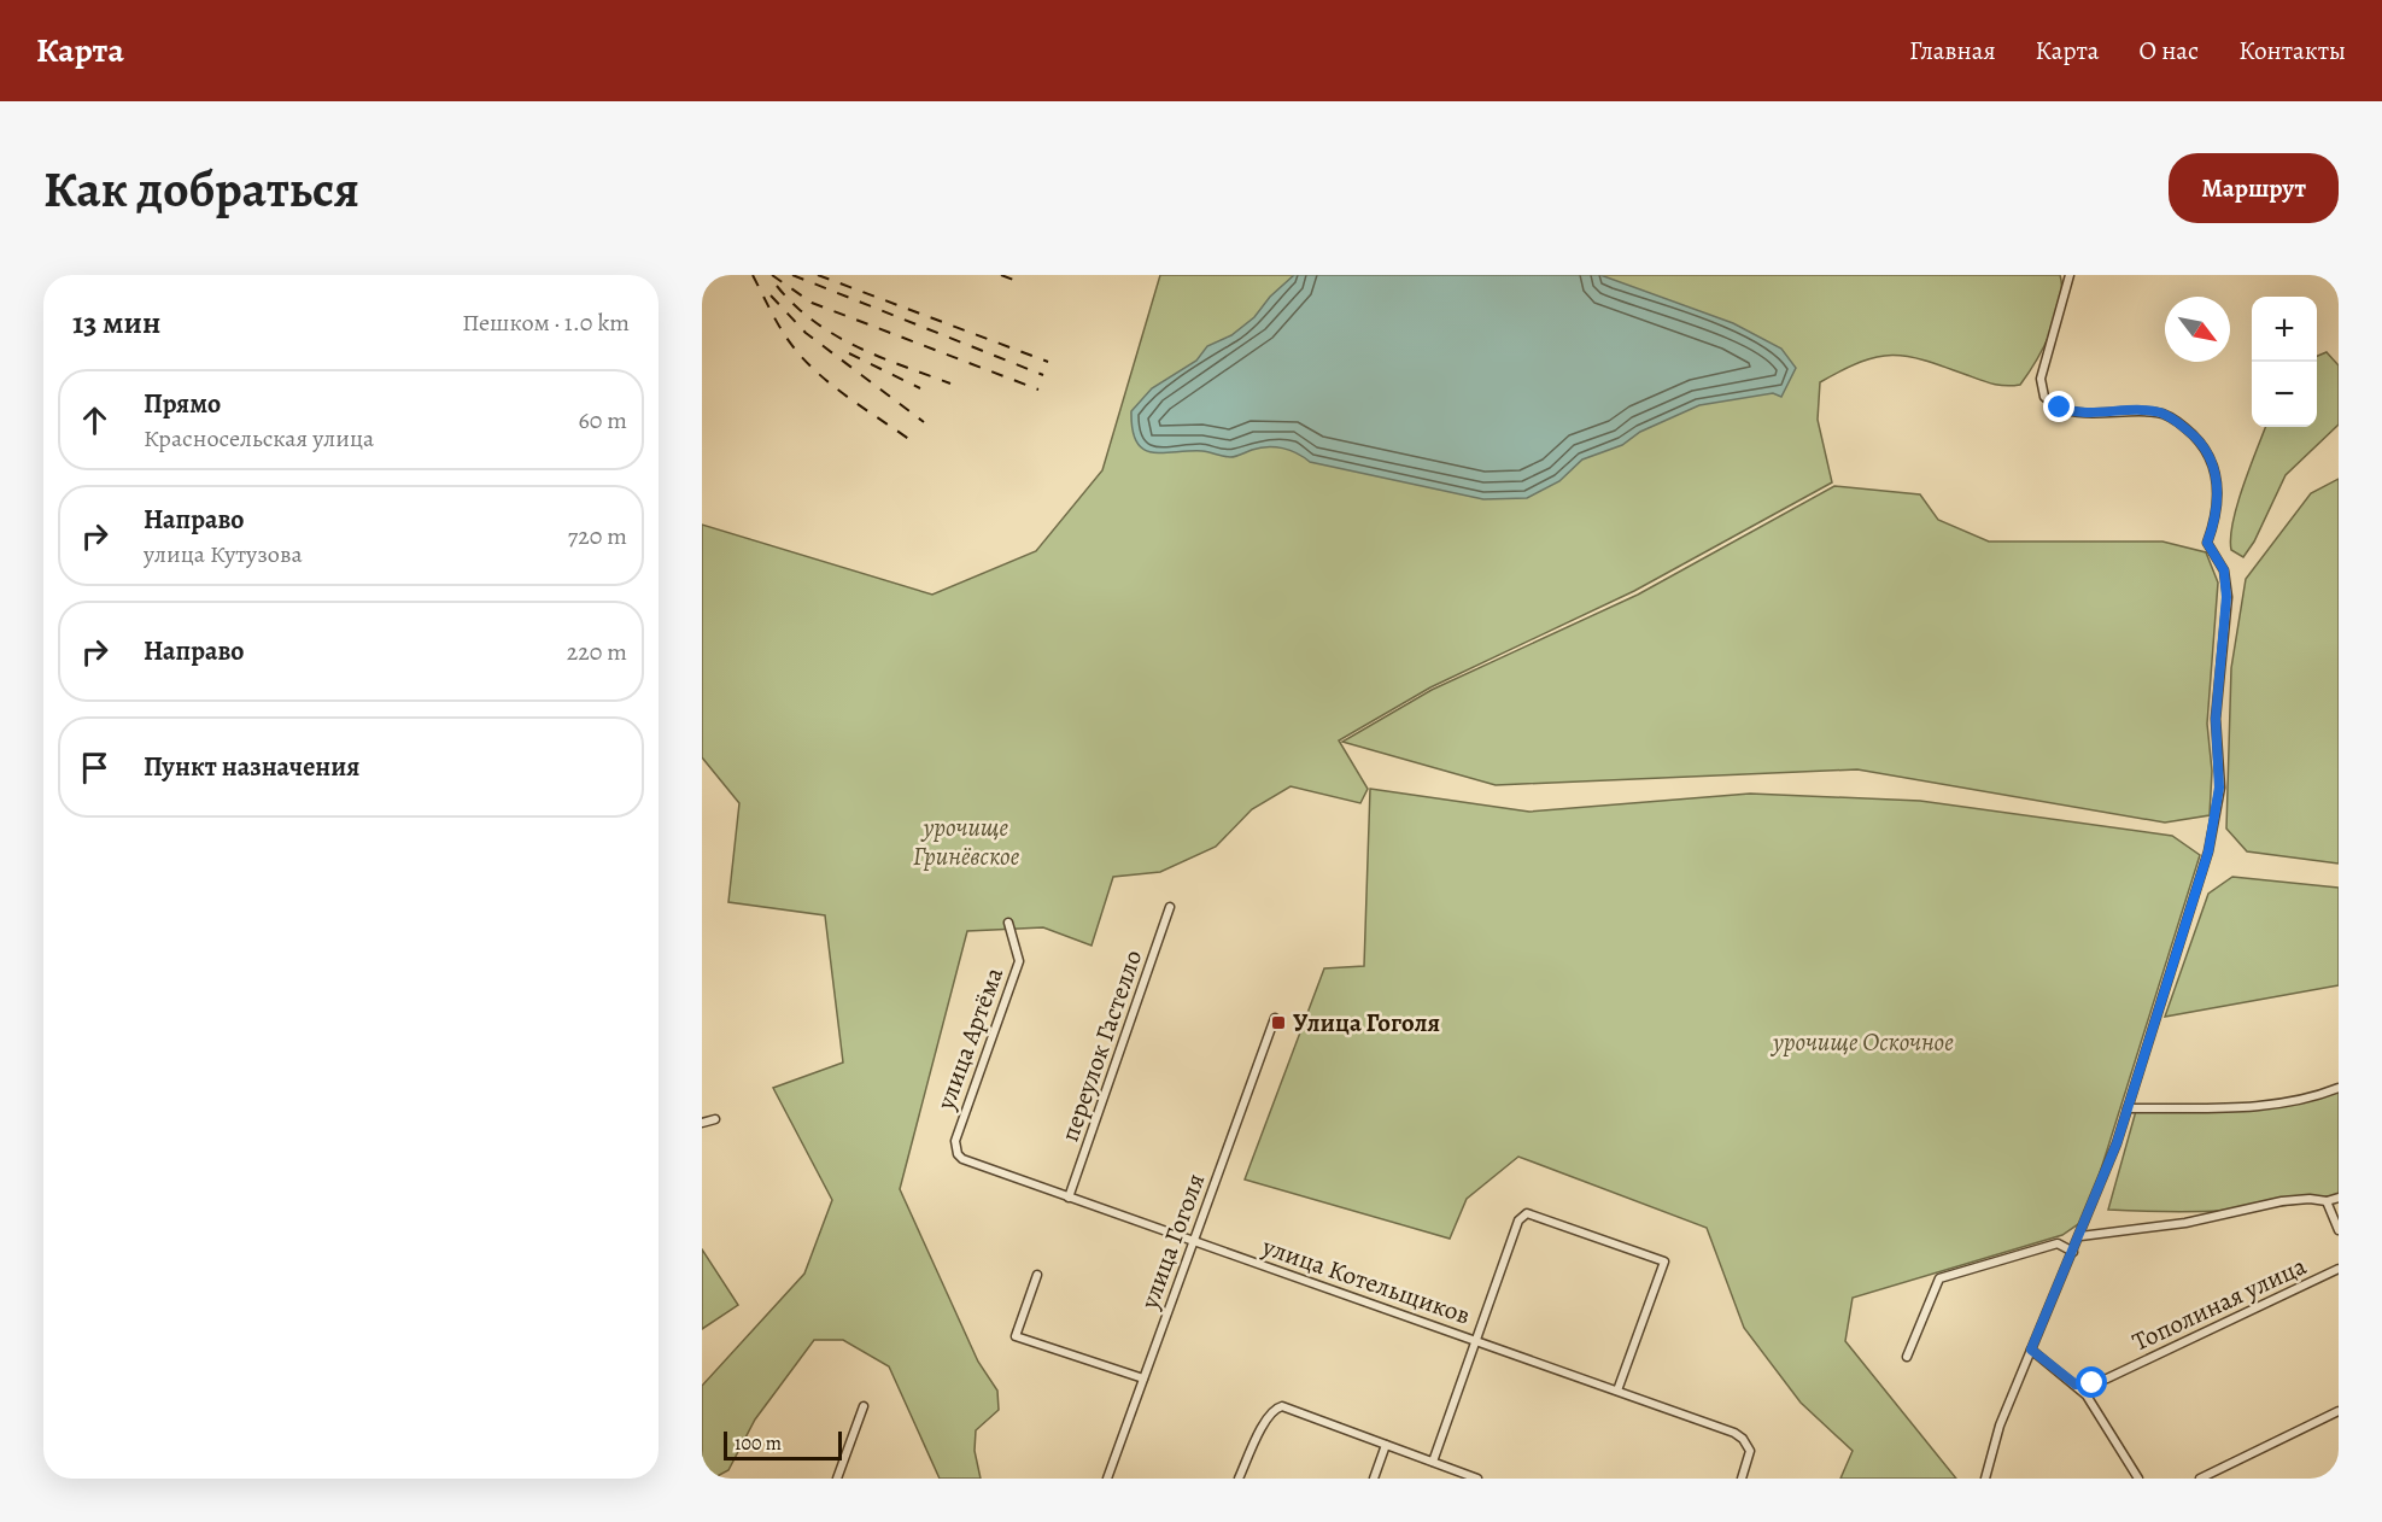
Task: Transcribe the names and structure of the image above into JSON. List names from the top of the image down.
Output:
{
  "streets": {
    "street": [
      "улица Артёма",
      "переулок Гастелло",
      "улица Гоголя",
      "улица Котельщиков",
      "Тополиная улица"
    ]
  },
  "crossings": [
    ["улица Артёма", "улица Котельщиков"],
    ["переулок Гастелло", "улица Котельщиков"],
    ["улица Гоголя", "улица Котельщиков"]
  ],
  "parks": ["урочище Гринёвское", "урочище Оскочное"],
  "places": {
    "transit": ["Улица Гоголя"]
  },
  "scale_bar": "100 m",
  "north": "bottom right",
  "page": {
    "header": "Карта",
    "nav": [
      "Главная",
      "Карта",
      "О нас",
      "Контакты"
    ],
    "buttons": "Маршрут",
    "title": "Как добраться",
    "heading": ["13 мин", "Пешком · 1.0 km"],
    "map_buttons": ["+", "−"],
    "list": [
      ["Прямо", "Красносельская улица", "60 m"],
      ["Направо", "улица Кутузова", "720 m"],
      ["Направо", "220 m"],
      "Пункт назначения"
    ],
    "scale": "100 m"
  }
}
